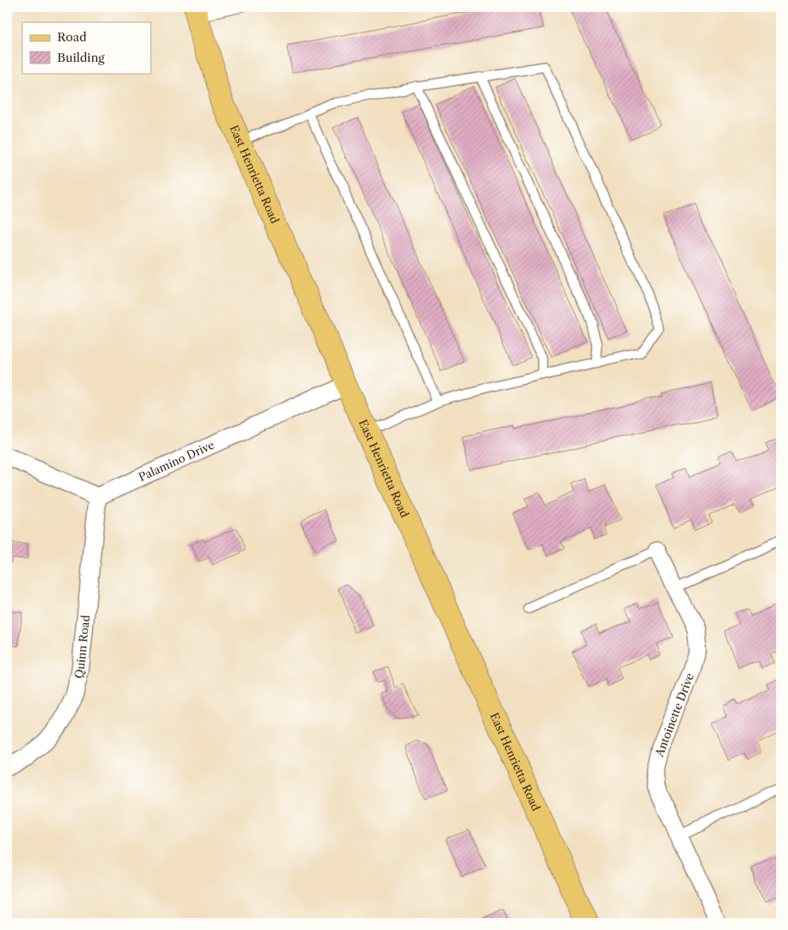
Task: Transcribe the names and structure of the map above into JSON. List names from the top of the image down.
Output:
{
  "streets": {
    "main road": ["East Henrietta Road"],
    "street": ["Palamino Drive", "Quinn Road", "Antoinette Drive"]
  },
  "crossings": [
    ["East Henrietta Road", "Palamino Drive"],
    ["Palamino Drive", "Quinn Road"]
  ],
  "legend": ["Road", "Building"]
}
